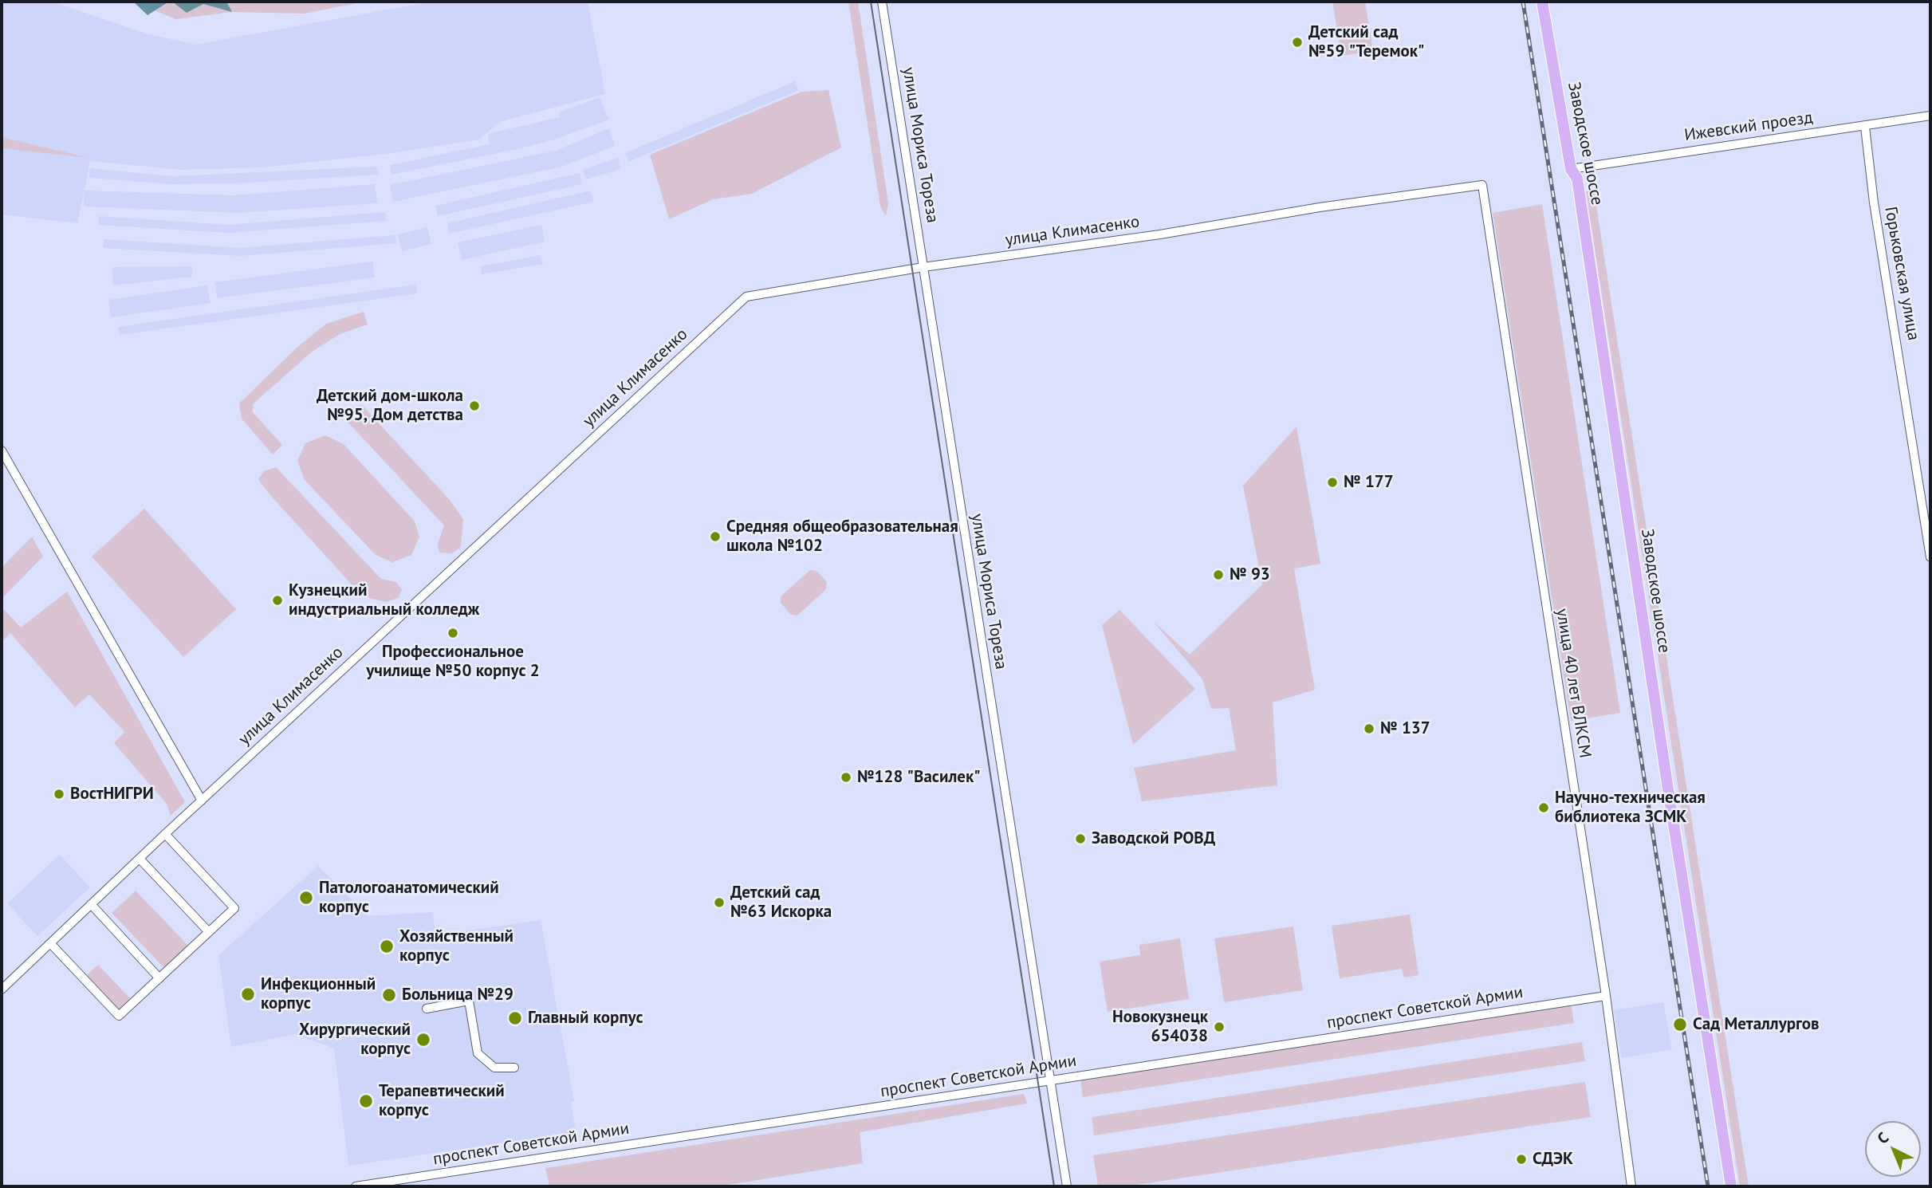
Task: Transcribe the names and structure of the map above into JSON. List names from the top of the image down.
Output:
{
  "streets": {
    "main road": ["Заводское шоссе"],
    "street": [
      "Ижевский проезд",
      "улица Мориса Тореза",
      "улица Климасенко",
      "Горьковская улица",
      "улица 40 лет ВЛКСМ",
      "проспект Советской Армии"
    ]
  },
  "crossings": [
    ["Ижевский проезд", "Заводское шоссе"],
    ["Ижевский проезд", "Горьковская улица"],
    ["улица Мориса Тореза", "улица Климасенко"],
    ["улица Мориса Тореза", "проспект Советской Армии"],
    ["улица Климасенко", "улица 40 лет ВЛКСМ"],
    ["улица 40 лет ВЛКСМ", "проспект Советской Армии"]
  ],
  "places": [
    "Детский сад №59 \"Теремок\"",
    "Детский дом-школа №95, Дом детства",
    "№ 177",
    "Средняя общеобразовательная школа №102",
    "№ 93",
    "Кузнецкий индустриальный колледж",
    "Профессиональное училище №50 корпус 2",
    "№ 137",
    "№128 \"Василек\"",
    "ВостНИГРИ",
    "Научно-техническая библиотека ЗСМК",
    "Заводской РОВД",
    "Патологоанатомический корпус",
    "Детский сад №63 Искорка",
    "Хозяйственный корпус",
    "Инфекционный корпус",
    "Больница №29",
    "Главный корпус",
    "Сад Металлургов",
    "Новокузнецк 654038",
    "Хирургический корпус",
    "Терапевтический корпус",
    "СДЭК"
  ],
  "north": "top left"
}
